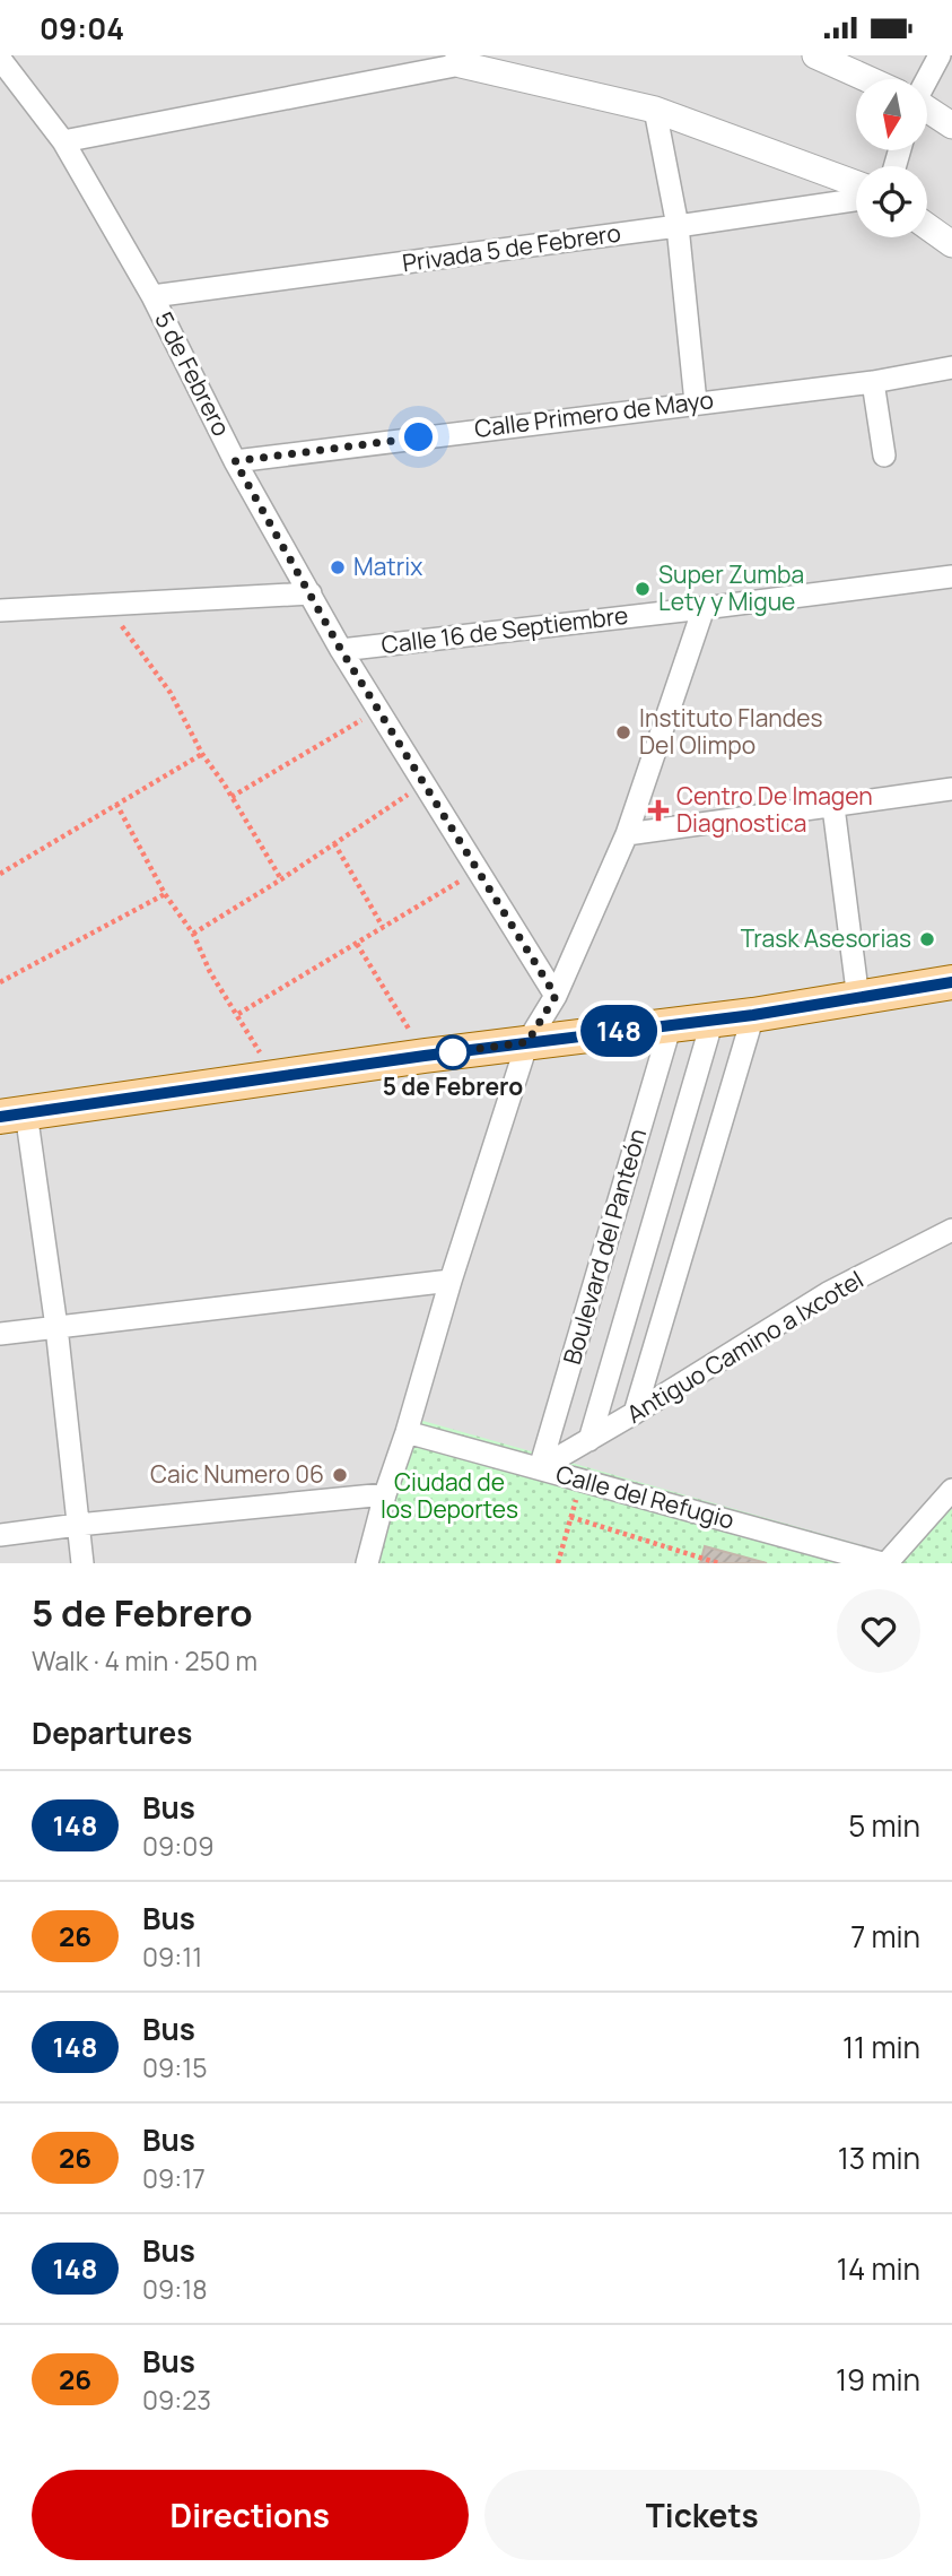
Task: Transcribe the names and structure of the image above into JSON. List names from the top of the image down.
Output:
{
  "streets": {
    "street": [
      "Privada 5 de Febrero",
      "5 de Febrero",
      "Calle Primero de Mayo",
      "Calle 16 de Septiembre",
      "Boulevard del Panteón",
      "Antiguo Camino a Ixcotel",
      "Calle del Refugio"
    ]
  },
  "crossings": [
    ["Privada 5 de Febrero", "5 de Febrero"],
    ["5 de Febrero", "Calle Primero de Mayo"],
    ["5 de Febrero", "Calle 16 de Septiembre"],
    ["Boulevard del Panteón", "Antiguo Camino a Ixcotel"],
    ["Boulevard del Panteón", "Calle del Refugio"],
    ["Antiguo Camino a Ixcotel", "Calle del Refugio"]
  ],
  "parks": ["Ciudad de los Deportes"],
  "places": {
    "other": [
      "Matrix",
      "Super Zumba Lety y Migue",
      "Instituto Flandes Del Olimpo",
      "Trask Asesorias",
      "5 de Febrero",
      "Caic Numero 06"
    ],
    "health": ["Centro De Imagen Diagnostica"]
  },
  "lines": ["bus line 148"],
  "north": "bottom",
  "page": {
    "status": "09:04",
    "on_map": "148",
    "heading": [
      ["5 de Febrero", "Walk · 4 min · 250 m"],
      "Departures"
    ],
    "list": [
      {
        "mark": "148",
        "name": "Bus",
        "note": "09:09",
        "value": "5 min"
      },
      {
        "mark": "26",
        "name": "Bus",
        "note": "09:11",
        "value": "7 min"
      },
      {
        "mark": "148",
        "name": "Bus",
        "note": "09:15",
        "value": "11 min"
      },
      {
        "mark": "26",
        "name": "Bus",
        "note": "09:17",
        "value": "13 min"
      },
      {
        "mark": "148",
        "name": "Bus",
        "note": "09:18",
        "value": "14 min"
      },
      {
        "mark": "26",
        "name": "Bus",
        "note": "09:23",
        "value": "19 min"
      }
    ],
    "buttons": ["Directions", "Tickets"]
  }
}
